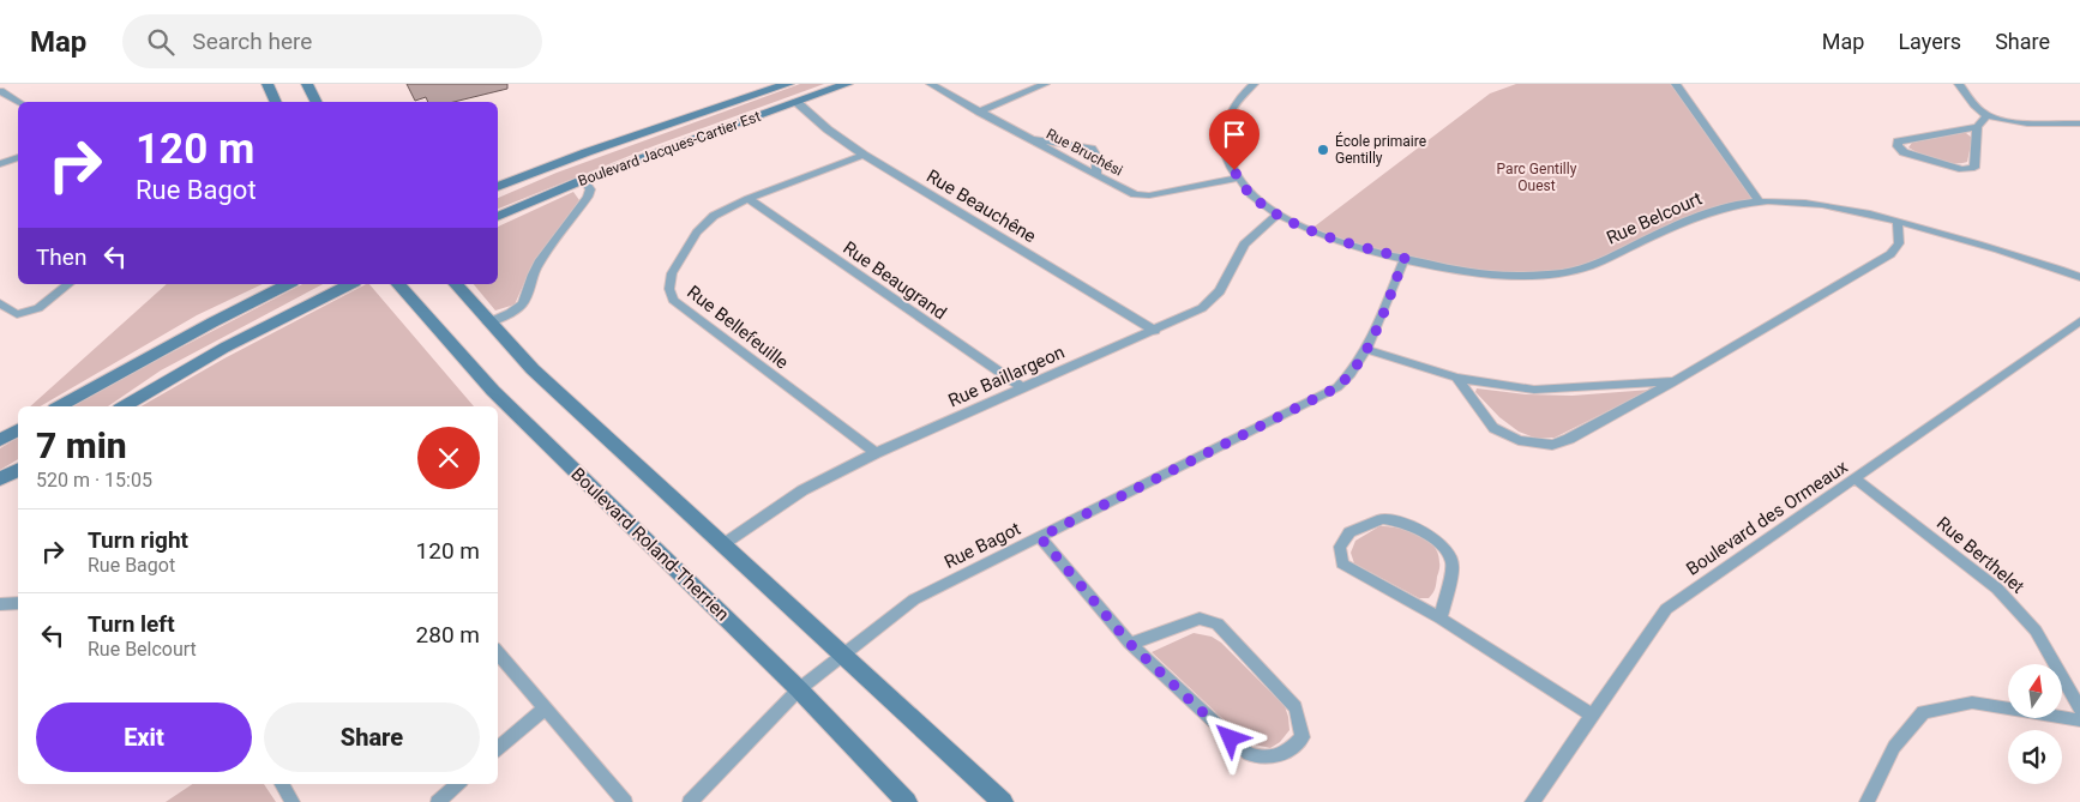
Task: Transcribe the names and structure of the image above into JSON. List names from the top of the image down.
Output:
{
  "streets": {
    "main road": ["Boulevard Jacques-Cartier Est", "Boulevard Roland-Therrien"],
    "street": [
      "Rue Bruchési",
      "Rue Beauchêne",
      "Rue Belcourt",
      "Rue Beaugrand",
      "Rue Bellefeuille",
      "Rue Baillargeon",
      "Boulevard des Ormeaux",
      "Rue Bagot",
      "Rue Berthelet"
    ]
  },
  "crossings": [
    ["Boulevard Jacques-Cartier Est", "Rue Beauchêne"],
    ["Rue Bruchési", "Rue Belcourt"],
    ["Rue Beauchêne", "Rue Bellefeuille"],
    ["Rue Beauchêne", "Rue Baillargeon"],
    ["Rue Belcourt", "Rue Baillargeon"],
    ["Rue Belcourt", "Rue Bagot"],
    ["Rue Beaugrand", "Rue Bellefeuille"],
    ["Rue Beaugrand", "Rue Baillargeon"],
    ["Rue Bellefeuille", "Rue Baillargeon"],
    ["Boulevard des Ormeaux", "Rue Berthelet"],
    ["Boulevard Roland-Therrien", "Rue Bagot"]
  ],
  "parks": ["Parc Gentilly Ouest"],
  "places": ["École primaire Gentilly"],
  "north": "top",
  "page": {
    "header": "Map",
    "search": "Search here",
    "nav": ["Map", "Layers", "Share"],
    "turn": ["120 m", "Rue Bagot"],
    "then": "Then",
    "heading": ["7 min", "520 m · 15:05"],
    "list": [
      {
        "name": "Turn right",
        "note": "Rue Bagot",
        "value": "120 m"
      },
      {
        "name": "Turn left",
        "note": "Rue Belcourt",
        "value": "280 m"
      }
    ],
    "buttons": ["Exit", "Share"]
  }
}
